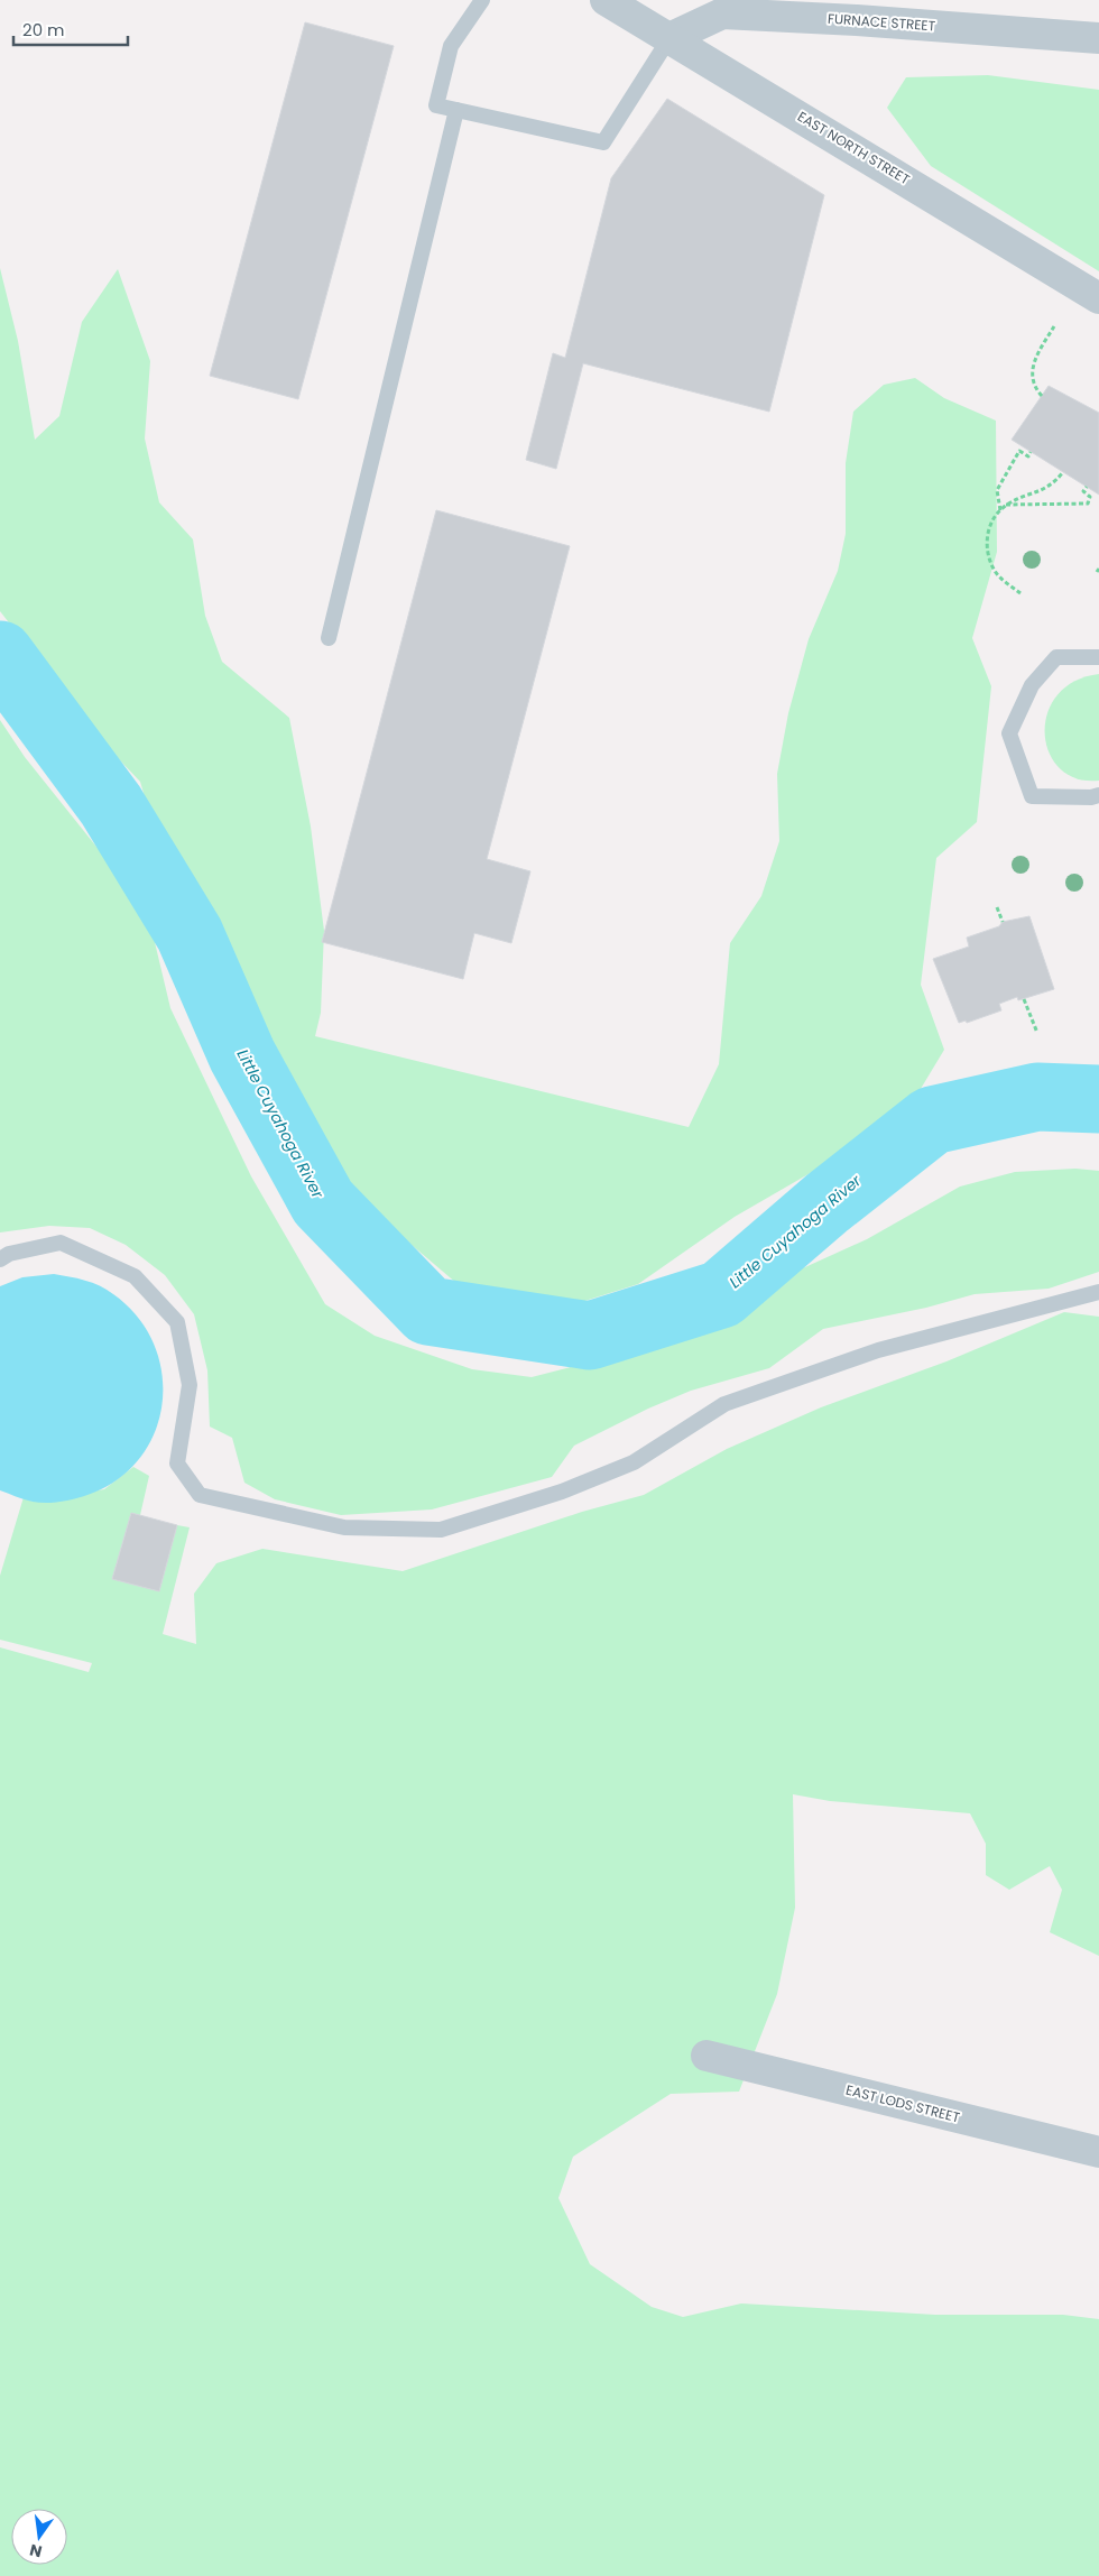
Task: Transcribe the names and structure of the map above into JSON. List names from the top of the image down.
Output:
{
  "streets": {
    "street": ["FURNACE STREET", "EAST NORTH STREET", "EAST LODS STREET"]
  },
  "crossings": [
    ["FURNACE STREET", "EAST NORTH STREET"]
  ],
  "water": ["Little Cuyahoga River"],
  "scale_bar": "20 m",
  "north": "bottom"
}
